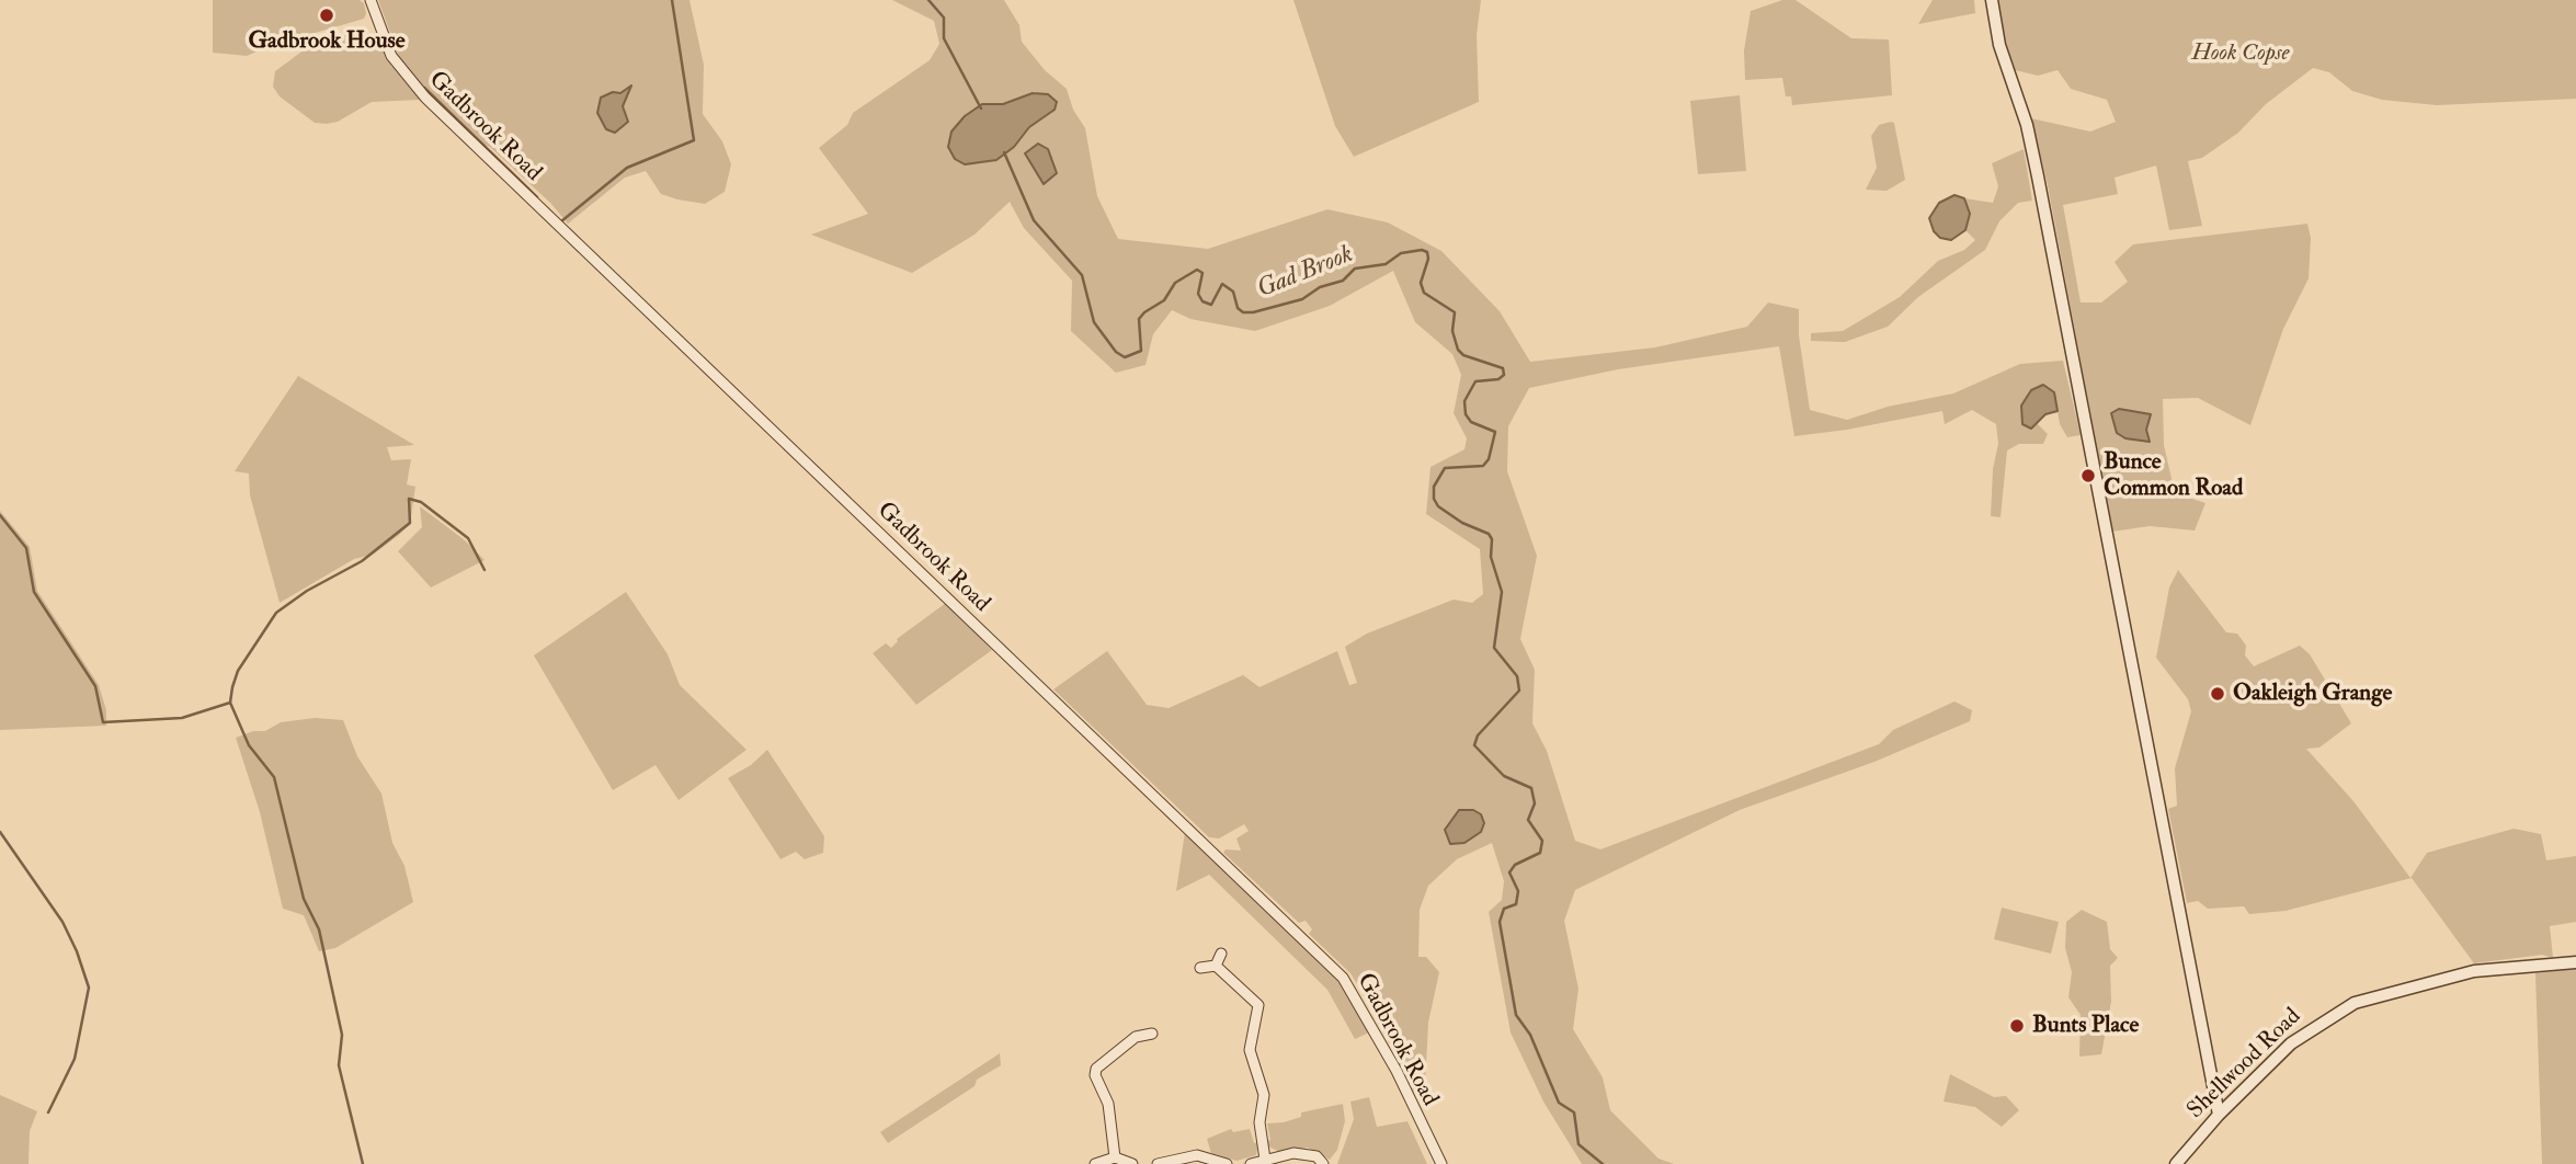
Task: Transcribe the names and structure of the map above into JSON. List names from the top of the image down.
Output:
{
  "streets": {
    "street": ["Gadbrook Road", "Shellwood Road"]
  },
  "water": ["Gad Brook"],
  "parks": ["Hook Copse"],
  "places": [
    "Gadbrook House",
    "Bunce Common Road",
    "Oakleigh Grange",
    "Bunts Place"
  ]
}
